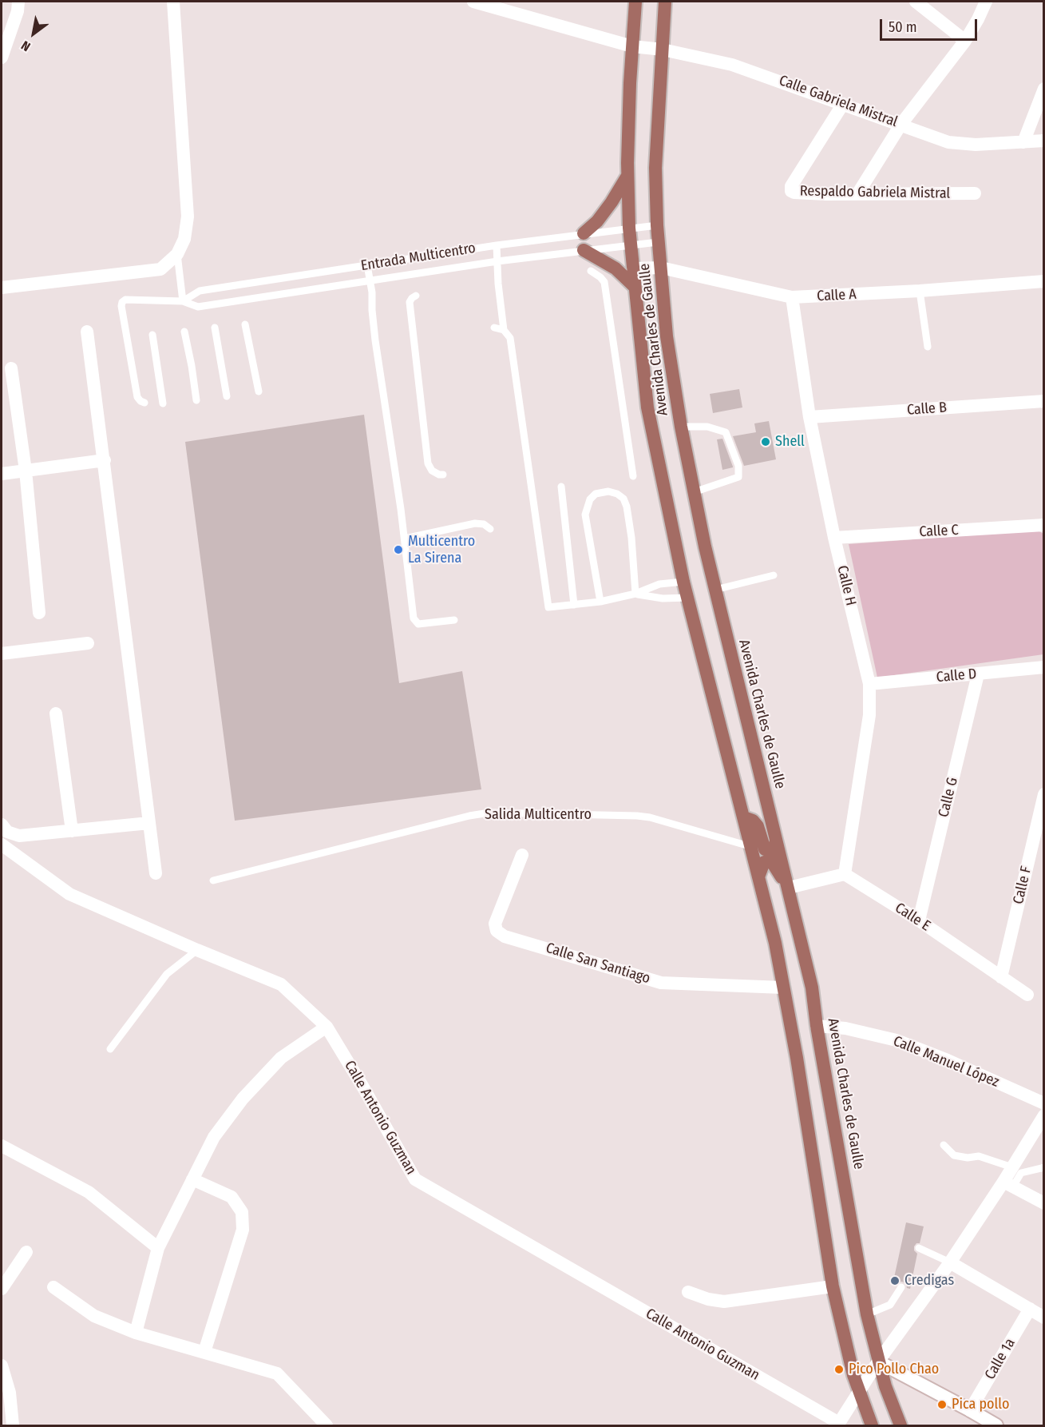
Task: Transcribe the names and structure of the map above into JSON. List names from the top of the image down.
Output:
{
  "streets": {
    "main road": ["Avenida Charles de Gaulle"],
    "street": [
      "Calle Gabriela Mistral",
      "Respaldo Gabriela Mistral",
      "Calle A",
      "Calle B",
      "Calle C",
      "Calle H",
      "Calle D",
      "Calle G",
      "Calle F",
      "Calle E",
      "Calle San Santiago",
      "Calle Manuel López",
      "Calle Antonio Guzman",
      "Calle 1a"
    ],
    "lane": ["Entrada Multicentro", "Salida Multicentro"]
  },
  "crossings": [
    ["Calle Gabriela Mistral", "Respaldo Gabriela Mistral"],
    ["Calle Gabriela Mistral", "Avenida Charles de Gaulle"],
    ["Entrada Multicentro", "Avenida Charles de Gaulle"],
    ["Calle A", "Avenida Charles de Gaulle"],
    ["Calle A", "Calle H"],
    ["Avenida Charles de Gaulle", "Salida Multicentro"],
    ["Avenida Charles de Gaulle", "Calle San Santiago"],
    ["Avenida Charles de Gaulle", "Calle Manuel López"],
    ["Avenida Charles de Gaulle", "Calle Antonio Guzman"],
    ["Calle B", "Calle H"],
    ["Calle C", "Calle H"],
    ["Calle H", "Calle D"],
    ["Calle H", "Calle E"],
    ["Calle D", "Calle G"],
    ["Calle G", "Calle E"],
    ["Calle F", "Calle E"]
  ],
  "places": [
    "Shell",
    "Multicentro La Sirena",
    "Credigas",
    "Pico Pollo Chao",
    "Pica pollo"
  ],
  "scale_bar": "50 m",
  "north": "bottom left"
}
